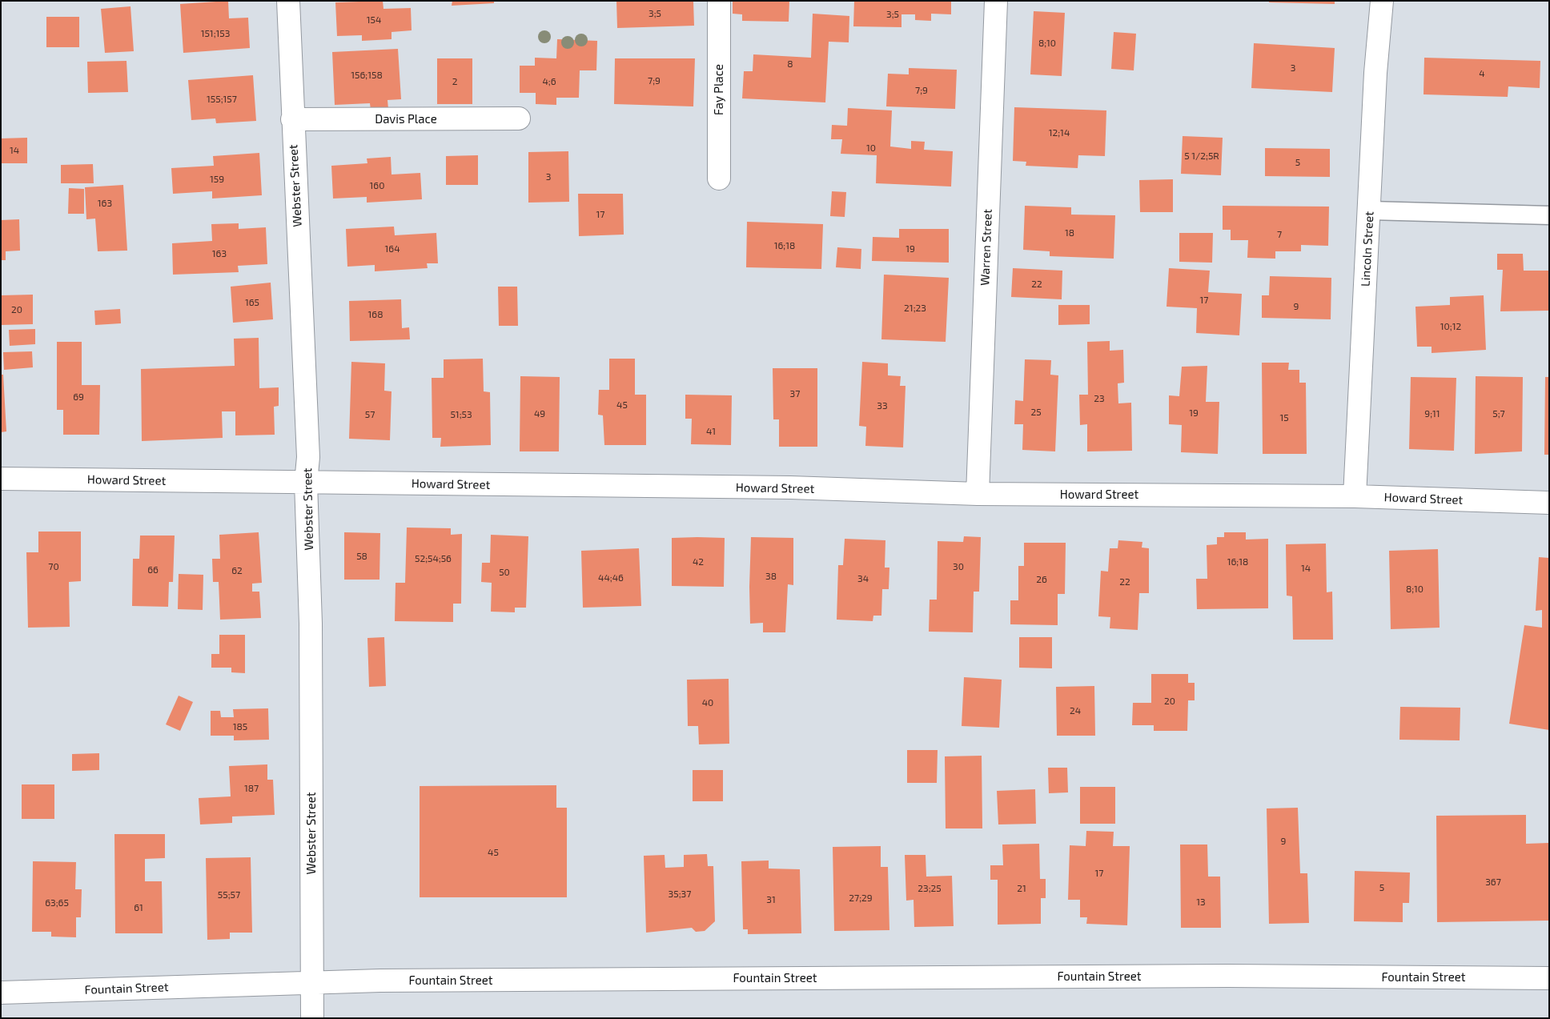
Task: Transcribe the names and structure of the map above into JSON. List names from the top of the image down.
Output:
{
  "streets": {
    "street": [
      "Fay Place",
      "Davis Place",
      "Webster Street",
      "Warren Street",
      "Lincoln Street",
      "Howard Street",
      "Fountain Street"
    ]
  },
  "crossings": [
    ["Davis Place", "Webster Street"],
    ["Webster Street", "Howard Street"],
    ["Webster Street", "Fountain Street"],
    ["Warren Street", "Howard Street"],
    ["Lincoln Street", "Howard Street"]
  ],
  "house_numbers": [
    "3;5",
    "3;5",
    "154",
    "151;153",
    "8;10",
    "8",
    "3",
    "4",
    "156;158",
    "7;9",
    "2",
    "4;6",
    "7;9",
    "155;157",
    "12;14",
    "10",
    "14",
    "5 1/2;5R",
    "5",
    "3",
    "159",
    "160",
    "163",
    "17",
    "18",
    "7",
    "16;18",
    "164",
    "19",
    "163",
    "22",
    "17",
    "165",
    "9",
    "21;23",
    "20",
    "168",
    "10;12",
    "37",
    "69",
    "23",
    "45",
    "33",
    "25",
    "19",
    "49",
    "9;11",
    "5;7",
    "57",
    "51;53",
    "15",
    "41",
    "58",
    "52;54;56",
    "42",
    "16;18",
    "70",
    "30",
    "14",
    "66",
    "62",
    "50",
    "38",
    "44;46",
    "34",
    "26",
    "22",
    "8;10",
    "20",
    "40",
    "24",
    "185",
    "187",
    "9",
    "45",
    "17",
    "367",
    "5",
    "23;25",
    "21",
    "35;37",
    "55;57",
    "27;29",
    "31",
    "13",
    "63;65",
    "61"
  ]
}
